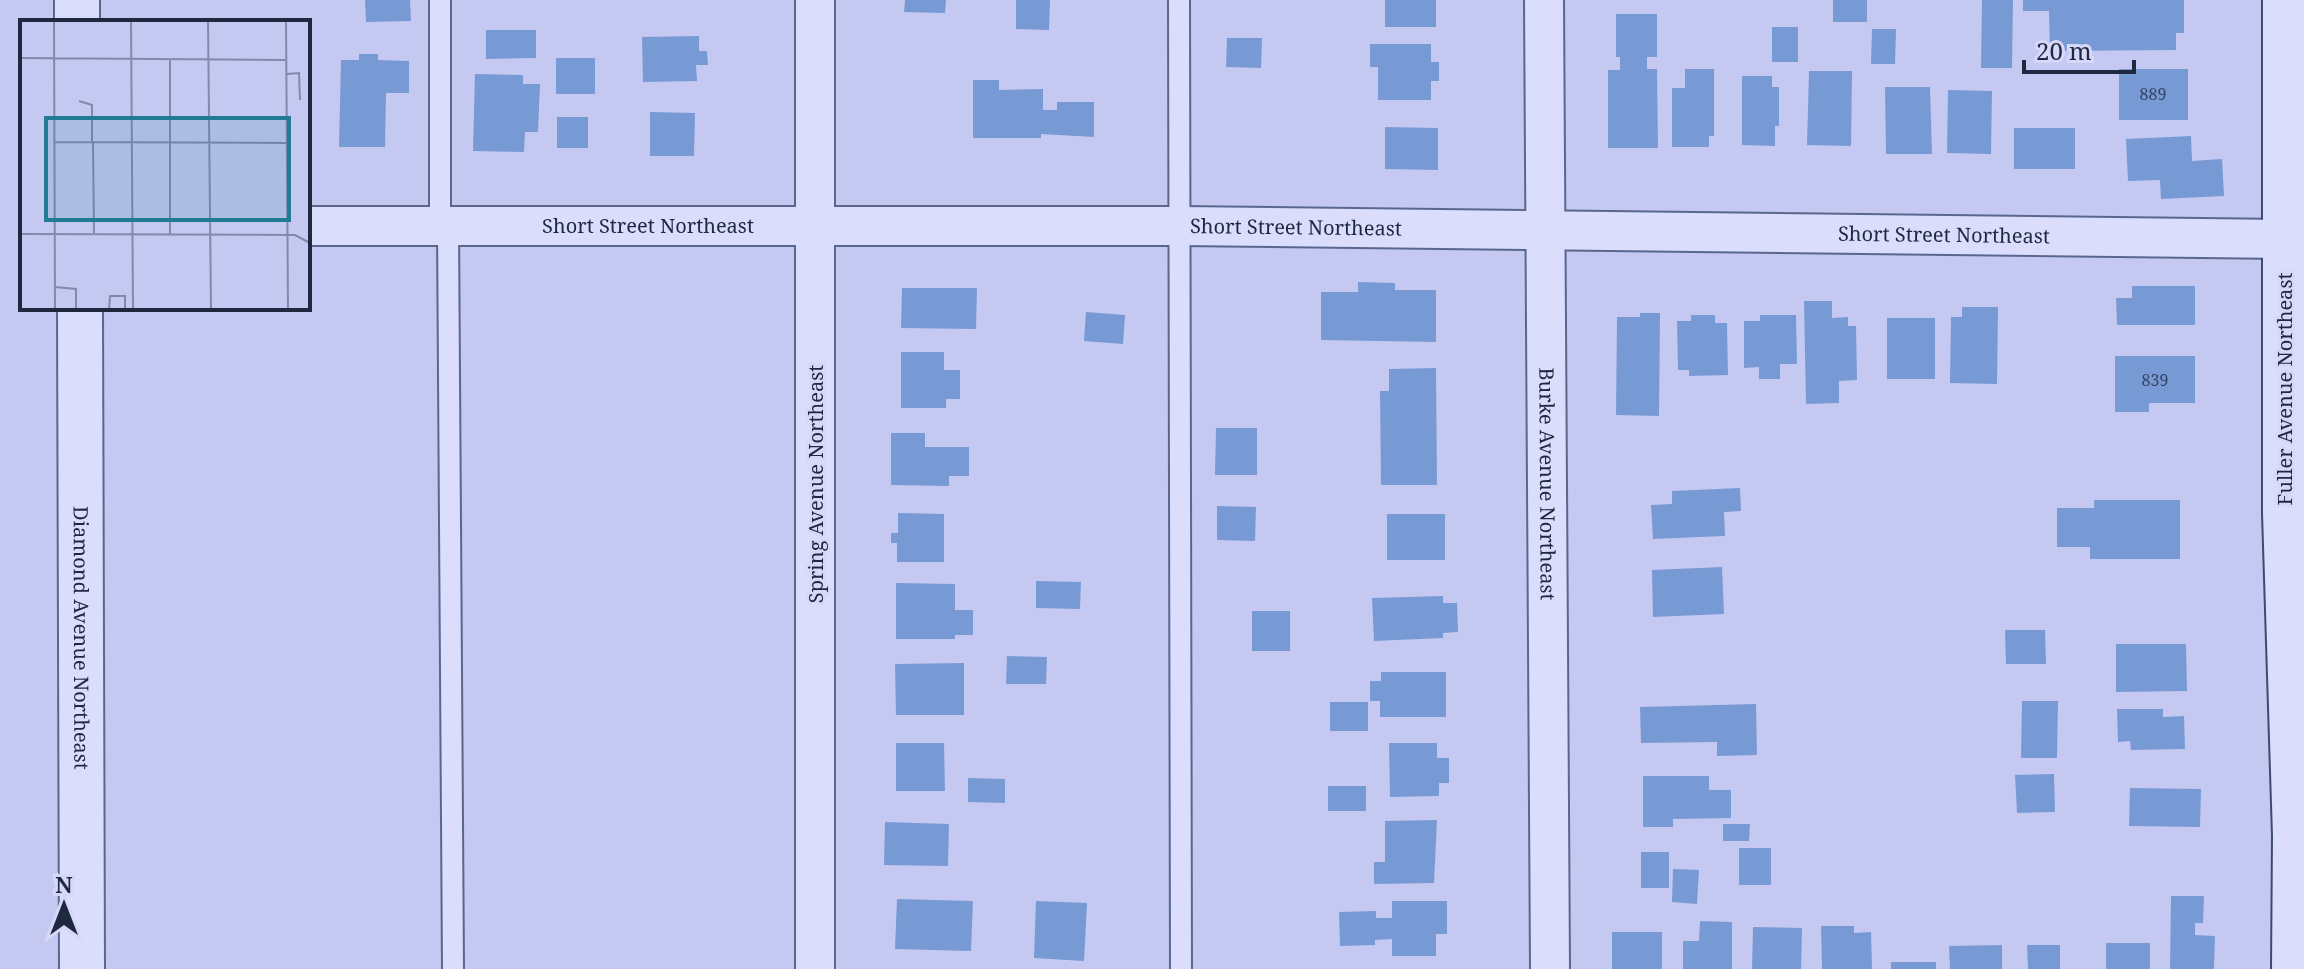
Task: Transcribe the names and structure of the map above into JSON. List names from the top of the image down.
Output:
{
  "streets": {
    "main road": ["Fuller Avenue Northeast", "Diamond Avenue Northeast"],
    "street": ["Short Street Northeast", "Spring Avenue Northeast", "Burke Avenue Northeast"]
  },
  "crossings": [
    ["Short Street Northeast", "Fuller Avenue Northeast"],
    ["Short Street Northeast", "Spring Avenue Northeast"],
    ["Short Street Northeast", "Burke Avenue Northeast"]
  ],
  "house_numbers": ["889", "839"],
  "scale_bar": "20 m",
  "north": "top"
}
